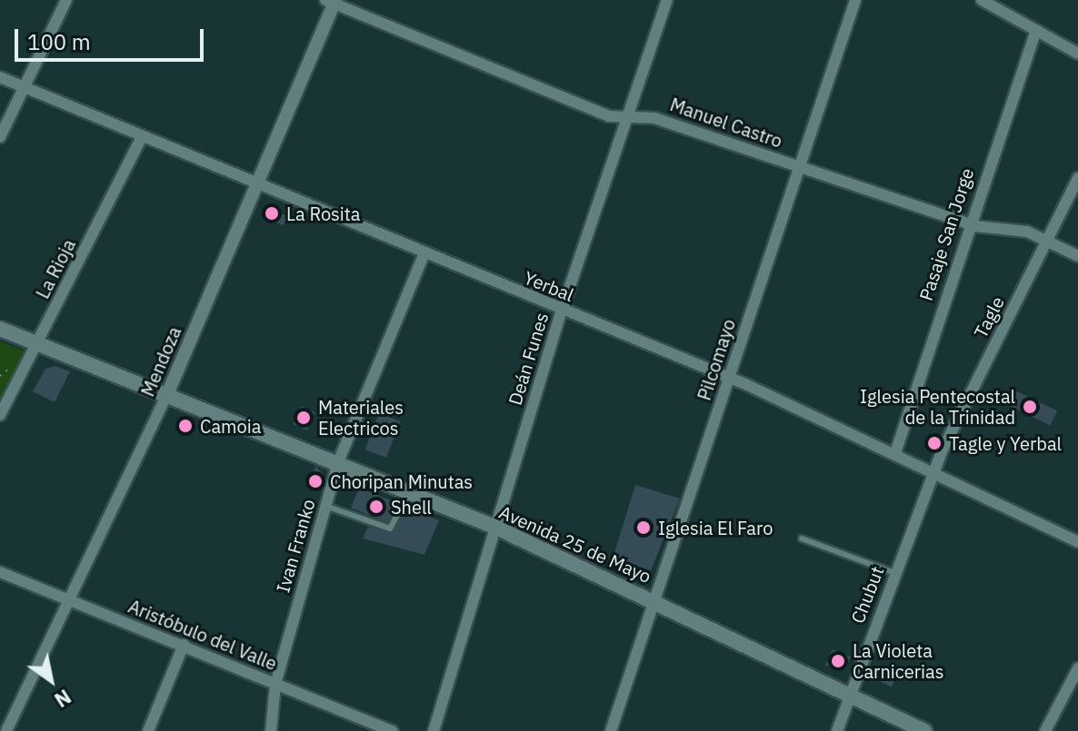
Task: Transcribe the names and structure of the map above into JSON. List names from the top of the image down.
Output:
{
  "streets": {
    "main road": ["Avenida 25 de Mayo"],
    "street": [
      "Manuel Castro",
      "Pasaje San Jorge",
      "La Rioja",
      "Yerbal",
      "Tagle",
      "Deán Funes",
      "Pilcomayo",
      "Mendoza",
      "Ivan Franko",
      "Chubut",
      "Aristóbulo del Valle"
    ]
  },
  "crossings": [
    ["Manuel Castro", "Pasaje San Jorge"],
    ["Manuel Castro", "Tagle"],
    ["Manuel Castro", "Deán Funes"],
    ["Manuel Castro", "Pilcomayo"],
    ["Manuel Castro", "Mendoza"],
    ["Pasaje San Jorge", "Yerbal"],
    ["La Rioja", "Yerbal"],
    ["La Rioja", "Avenida 25 de Mayo"],
    ["Yerbal", "Tagle"],
    ["Yerbal", "Deán Funes"],
    ["Yerbal", "Pilcomayo"],
    ["Yerbal", "Mendoza"],
    ["Yerbal", "Ivan Franko"],
    ["Yerbal", "Chubut"],
    ["Tagle", "Chubut"],
    ["Deán Funes", "Avenida 25 de Mayo"],
    ["Pilcomayo", "Avenida 25 de Mayo"],
    ["Mendoza", "Avenida 25 de Mayo"],
    ["Mendoza", "Aristóbulo del Valle"],
    ["Avenida 25 de Mayo", "Ivan Franko"],
    ["Avenida 25 de Mayo", "Chubut"],
    ["Ivan Franko", "Aristóbulo del Valle"]
  ],
  "places": [
    "La Rosita",
    "Iglesia Pentecostal de la Trinidad",
    "Materiales Electricos",
    "Camoia",
    "Tagle y Yerbal",
    "Choripan Minutas",
    "Shell",
    "Iglesia El Faro",
    "La Violeta Carnicerias"
  ],
  "scale_bar": "100 m",
  "north": "bottom right"
}
